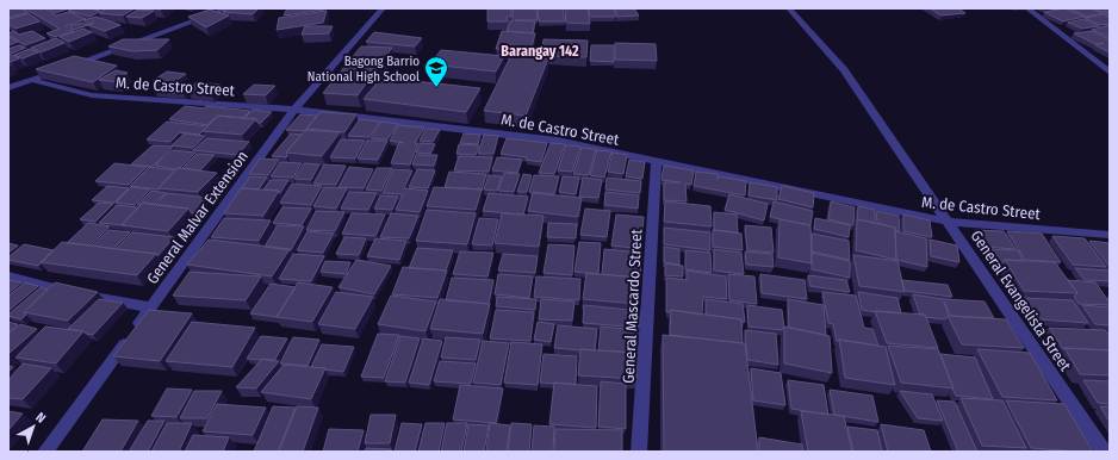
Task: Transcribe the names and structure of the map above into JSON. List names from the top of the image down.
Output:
{
  "streets": {
    "street": [
      "M. de Castro Street",
      "General Malvar Extension",
      "General Evangelista Street",
      "General Mascardo Street"
    ]
  },
  "crossings": [
    ["M. de Castro Street", "General Malvar Extension"],
    ["M. de Castro Street", "General Evangelista Street"],
    ["M. de Castro Street", "General Mascardo Street"]
  ],
  "districts": ["Barangay 142"],
  "places": {
    "school or university": ["Bagong Barrio National High School"]
  },
  "north": "top right"
}
